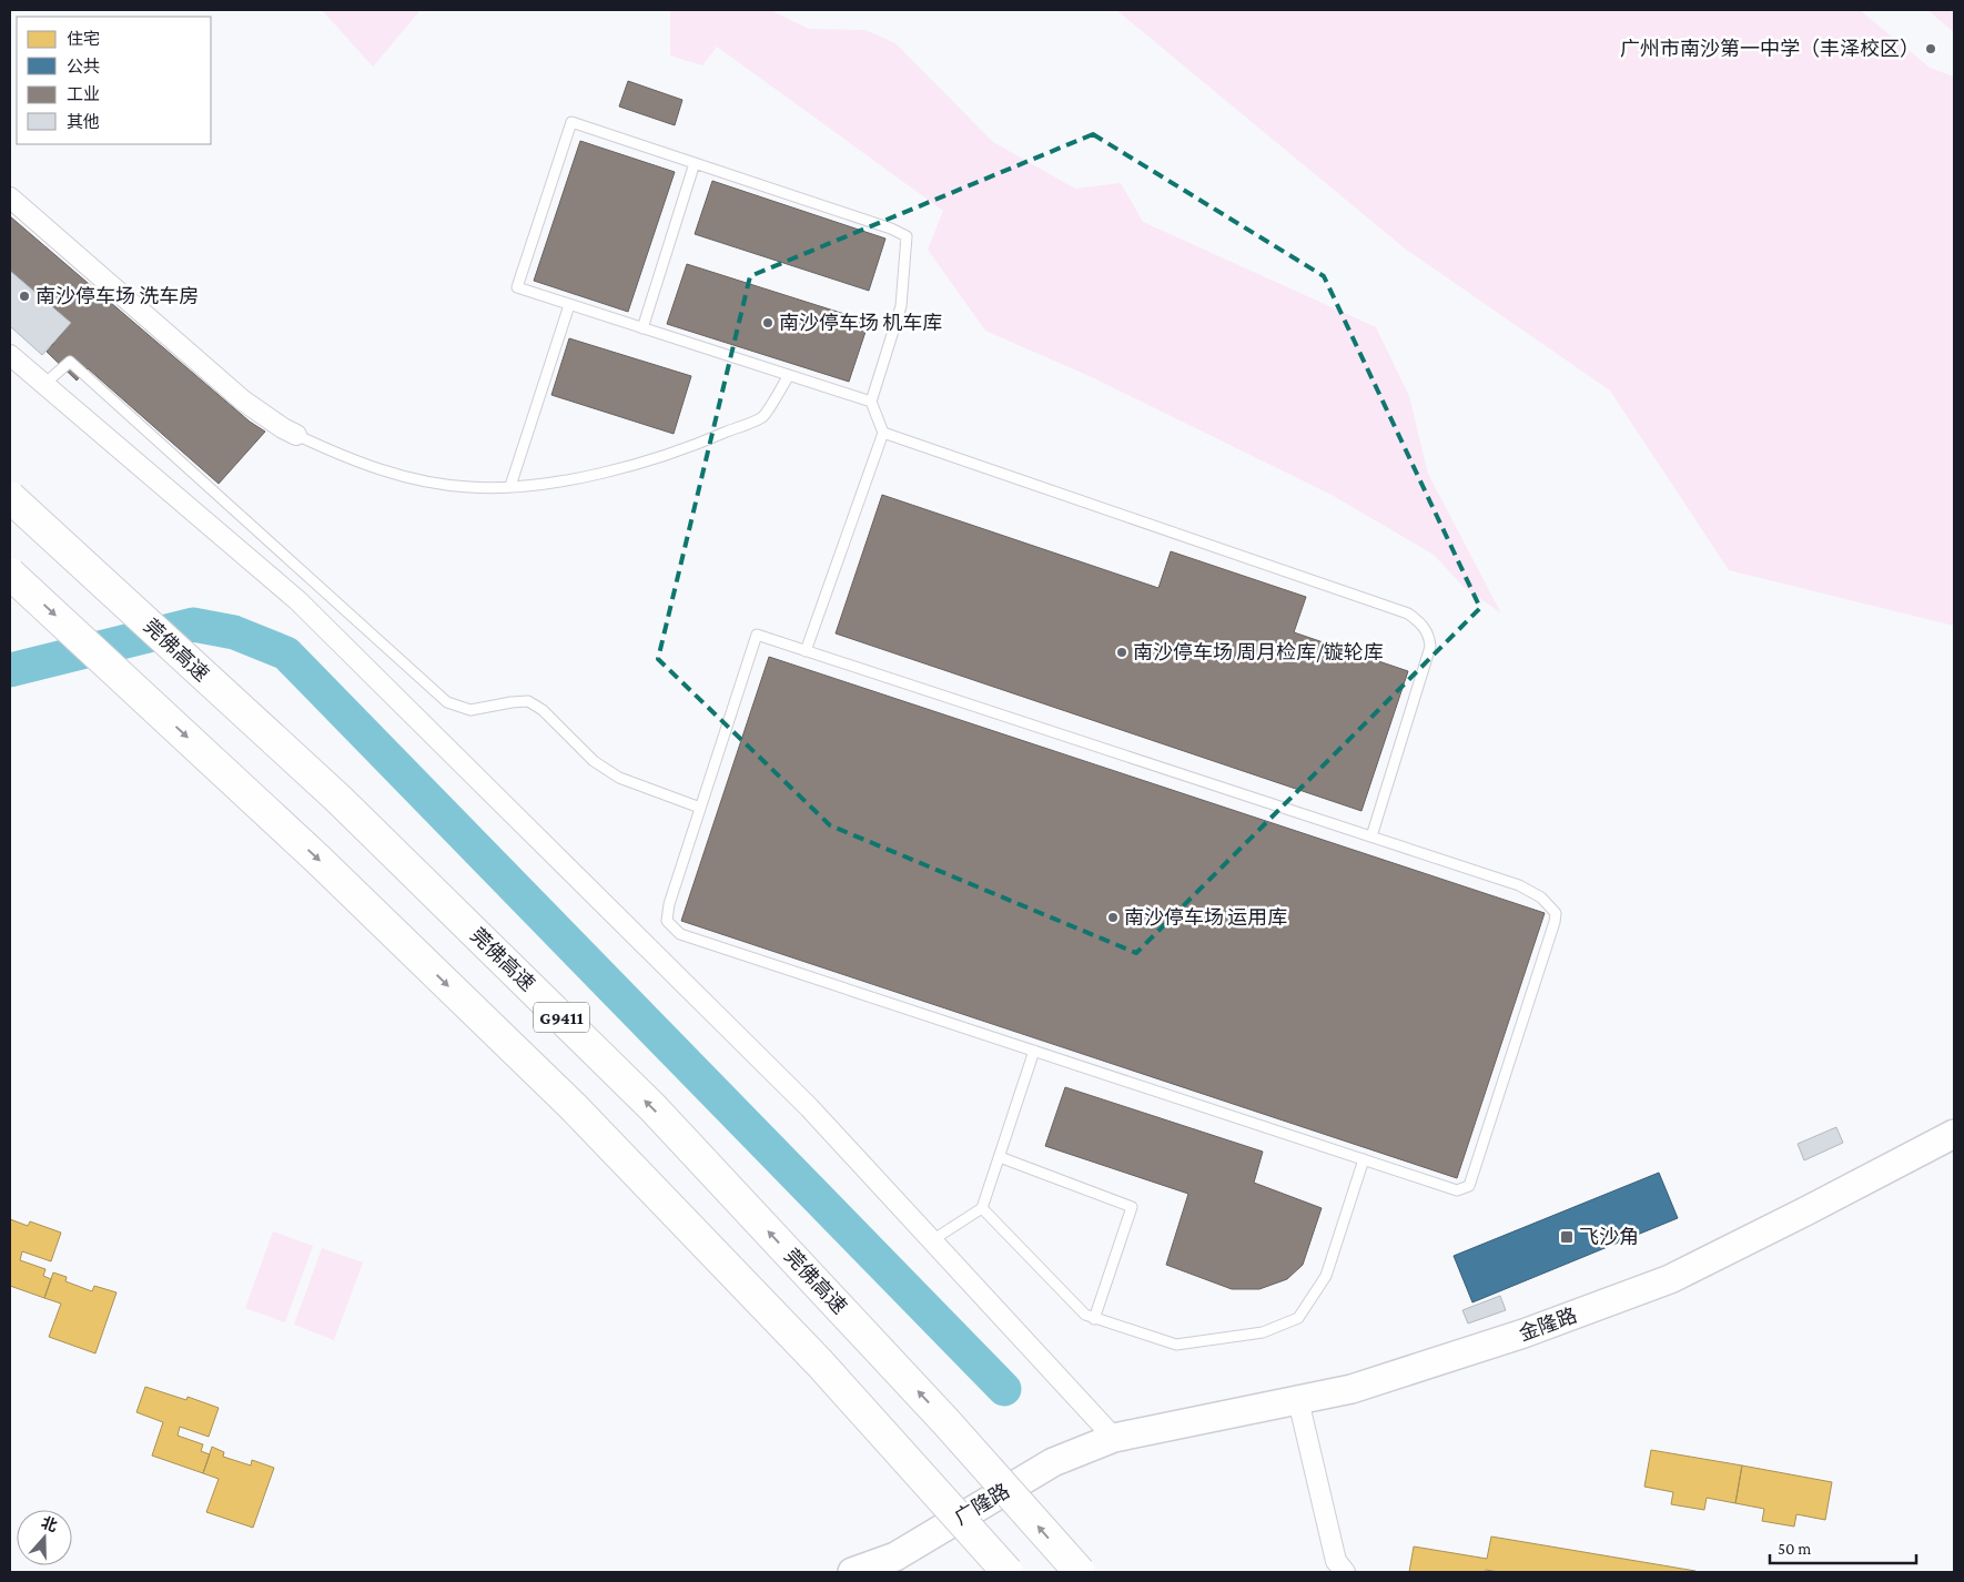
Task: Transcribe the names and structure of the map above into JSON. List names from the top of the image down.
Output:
{
  "streets": {
    "highway": ["莞佛高速", "G9411"],
    "main road": ["金隆路", "广隆路"]
  },
  "crossings": [
    ["金隆路", "广隆路"]
  ],
  "places": {
    "other": [
      "广州市南沙第一中学（丰泽校区）",
      "南沙停车场 洗车房",
      "南沙停车场 机车库",
      "南沙停车场 周月检库/镟轮库",
      "南沙停车场 运用库"
    ],
    "transit": ["飞沙角"]
  },
  "legend": [
    "住宅",
    "公共",
    "工业",
    "其他"
  ],
  "scale_bar": "50 m",
  "north": "top"
}
